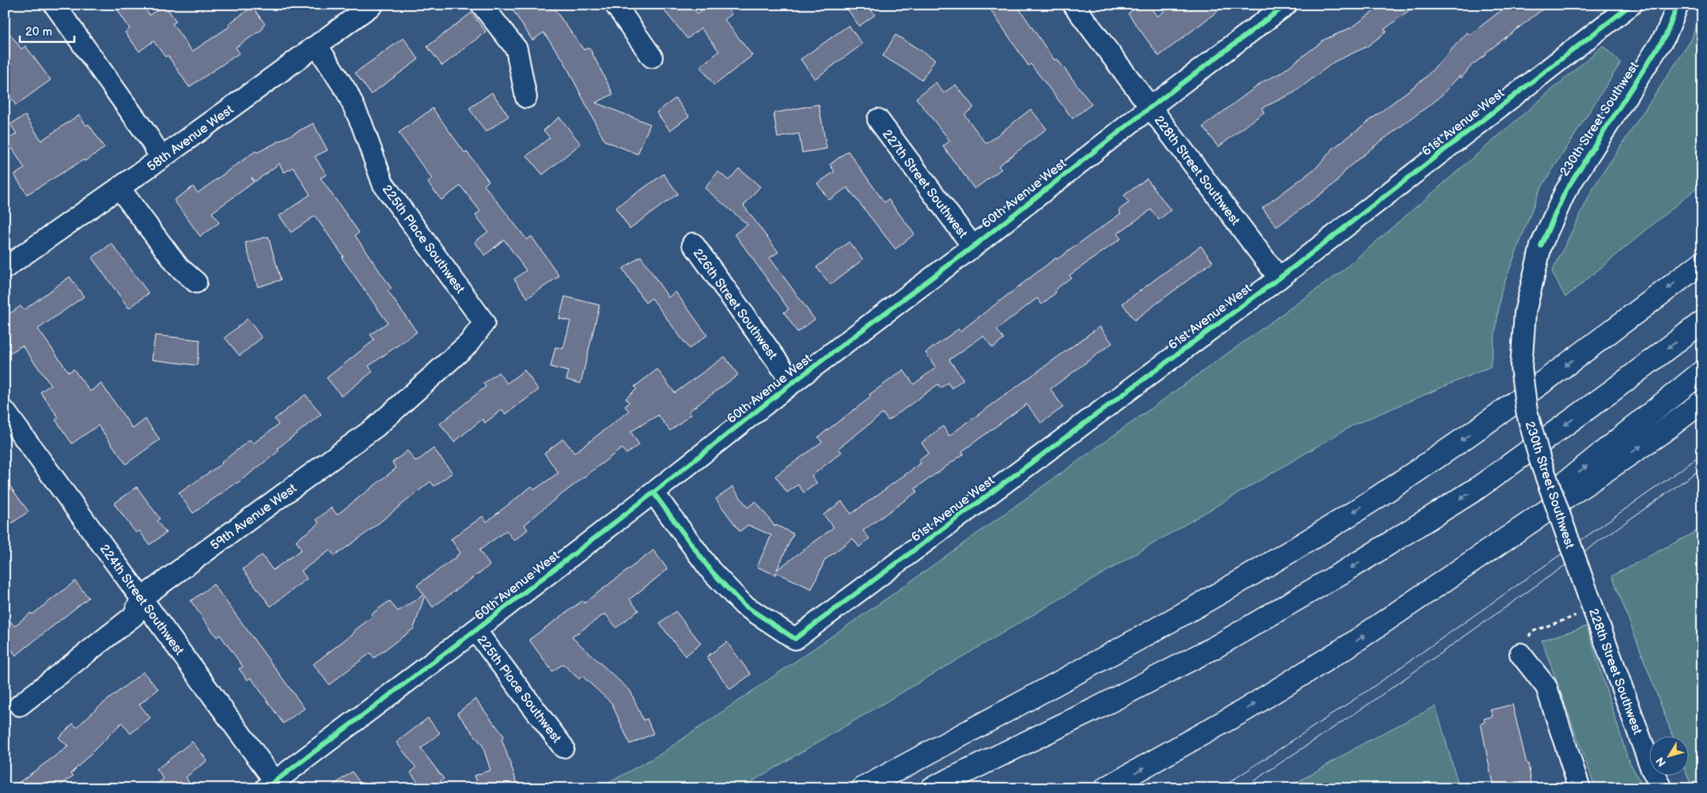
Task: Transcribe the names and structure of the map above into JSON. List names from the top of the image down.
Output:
{
  "streets": {
    "street": [
      "230th Street Southwest",
      "61st Avenue West",
      "58th Avenue West",
      "228th Street Southwest",
      "227th Street Southwest",
      "60th Avenue West",
      "225th Place Southwest",
      "226th Street Southwest",
      "59th Avenue West",
      "224th Street Southwest"
    ]
  },
  "crossings": [
    ["230th Street Southwest", "228th Street Southwest"],
    ["61st Avenue West", "228th Street Southwest"],
    ["61st Avenue West", "60th Avenue West"],
    ["58th Avenue West", "225th Place Southwest"],
    ["228th Street Southwest", "60th Avenue West"],
    ["227th Street Southwest", "60th Avenue West"],
    ["60th Avenue West", "225th Place Southwest"],
    ["60th Avenue West", "226th Street Southwest"],
    ["60th Avenue West", "224th Street Southwest"],
    ["225th Place Southwest", "59th Avenue West"],
    ["59th Avenue West", "224th Street Southwest"]
  ],
  "scale_bar": "20 m",
  "north": "bottom left"
}
